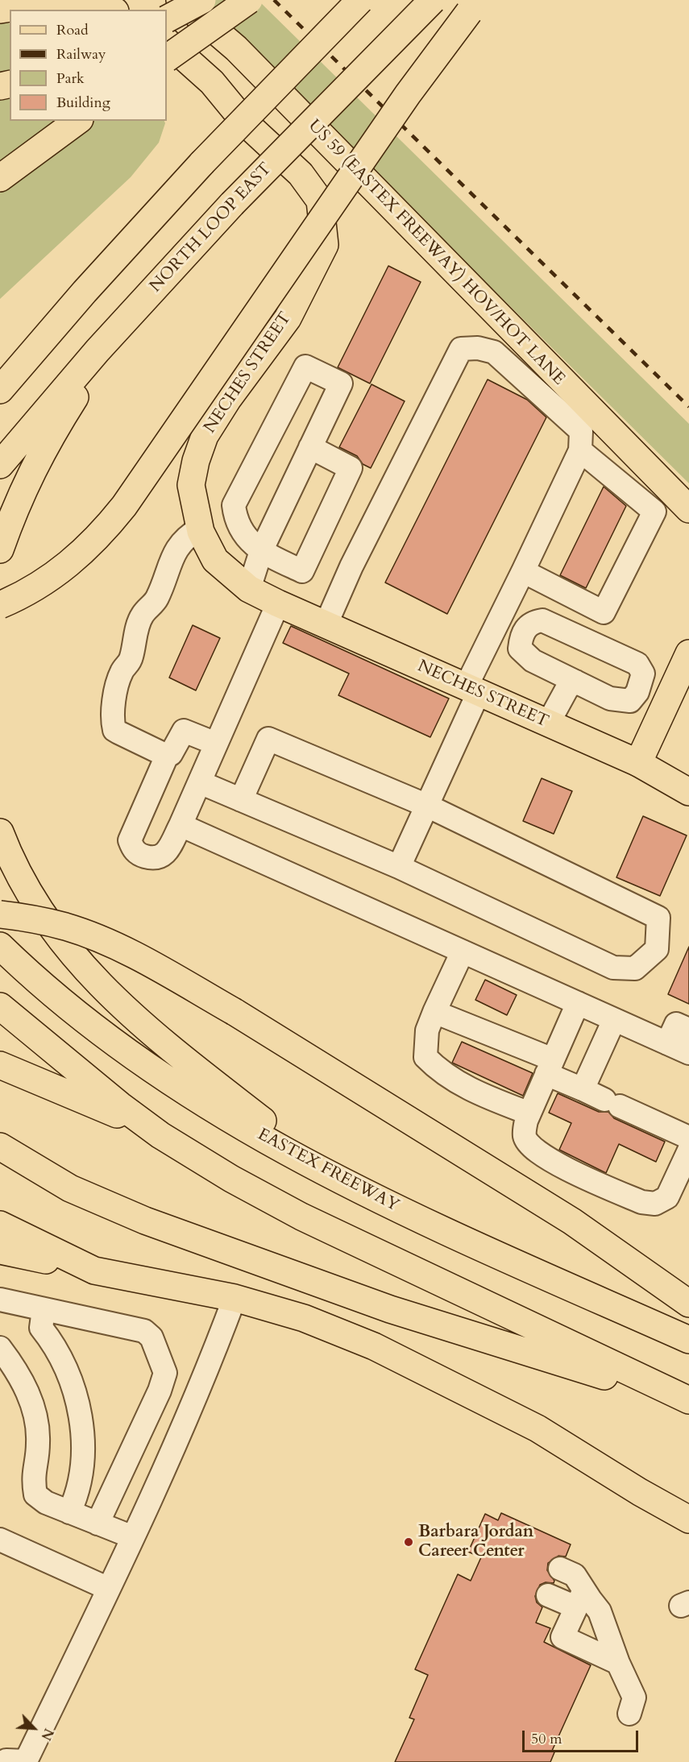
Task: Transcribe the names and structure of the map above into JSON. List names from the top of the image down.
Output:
{
  "streets": {
    "main road": [
      "NORTH LOOP EAST",
      "US 59 (EASTEX FREEWAY) HOV/HOT LANE",
      "NECHES STREET",
      "EASTEX FREEWAY"
    ]
  },
  "places": ["Barbara Jordan Career Center"],
  "legend": [
    "Road",
    "Railway",
    "Park",
    "Building"
  ],
  "scale_bar": "50 m",
  "north": "bottom right"
}
